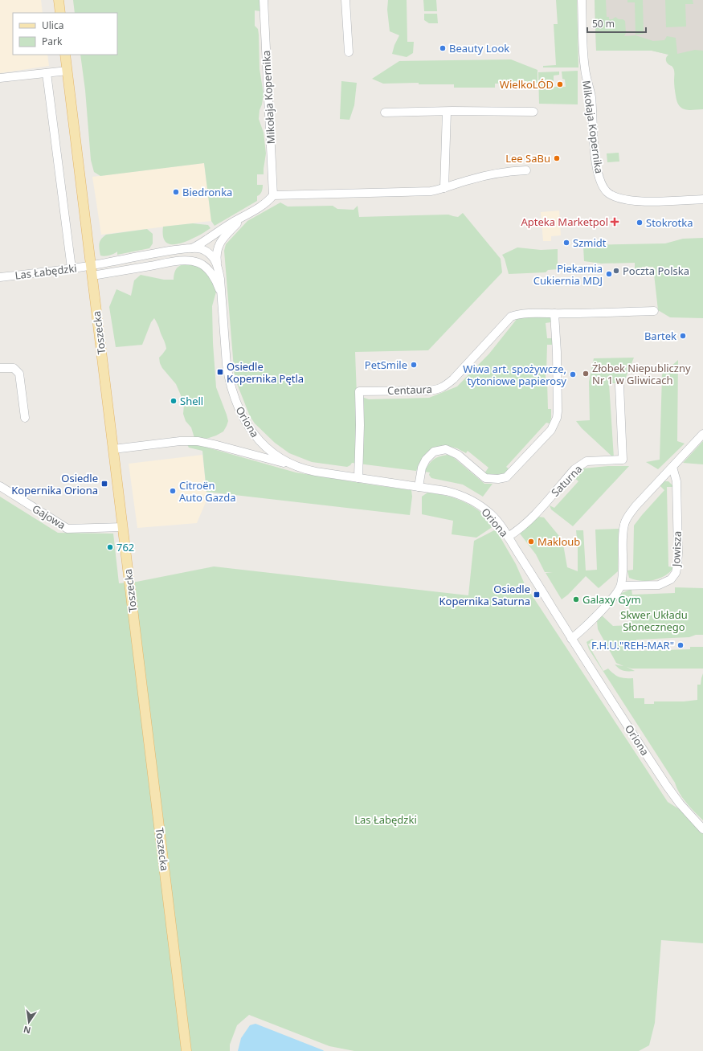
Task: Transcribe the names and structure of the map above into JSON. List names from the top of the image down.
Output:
{
  "streets": {
    "main road": ["Toszecka"],
    "street": [
      "Mikołaja Kopernika",
      "Las Łabędzki",
      "Centaura",
      "Oriona",
      "Saturna",
      "Gajowa",
      "Jowisza"
    ]
  },
  "crossings": [
    ["Las Łabędzki", "Toszecka"],
    ["Las Łabędzki", "Oriona"],
    ["Toszecka", "Oriona"],
    ["Toszecka", "Gajowa"],
    ["Centaura", "Oriona"],
    ["Oriona", "Saturna"]
  ],
  "parks": ["Skwer Układu Słonecznego", "Las Łabędzki"],
  "places": {
    "other": [
      "Beauty Look",
      "WielkoLÓD",
      "Lee SaBu",
      "Biedronka",
      "Stokrotka",
      "Szmidt",
      "Poczta Polska",
      "Piekarnia Cukiernia MDJ",
      "Bartek",
      "PetSmile",
      "Żłobek Niepubliczny Nr 1 w Gliwicach",
      "Wiwa art. spożywcze, tytoniowe papierosy",
      "Shell",
      "Citroën Auto Gazda",
      "Makloub",
      "762",
      "Galaxy Gym",
      "F.H.U.\"REH-MAR\""
    ],
    "health": ["Apteka Marketpol"],
    "transit": ["Osiedle Kopernika Pętla", "Osiedle Kopernika Oriona", "Osiedle Kopernika Saturna"]
  },
  "legend": ["Ulica", "Park"],
  "scale_bar": "50 m",
  "north": "bottom"
}
